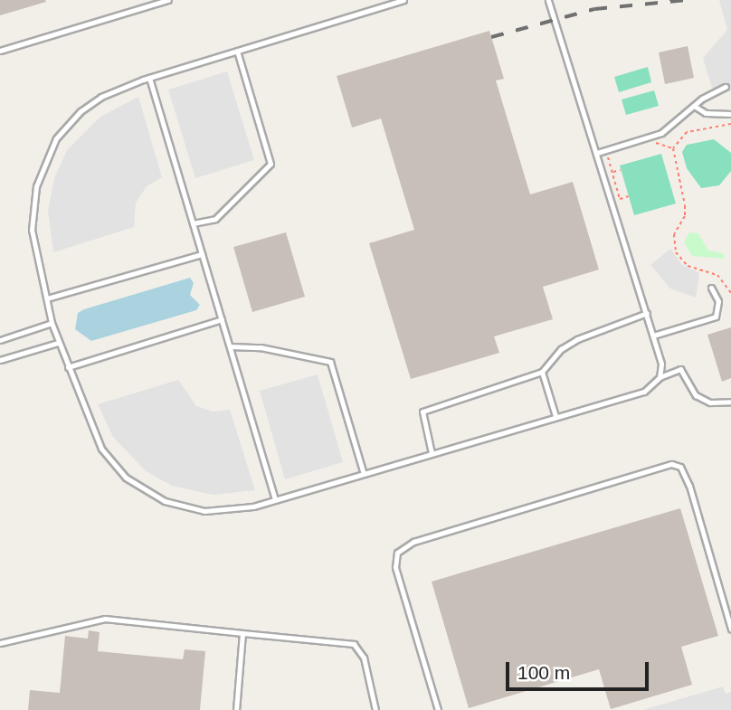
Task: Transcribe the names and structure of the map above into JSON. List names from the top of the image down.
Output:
{
  "scale_bar": "100 m"
}
